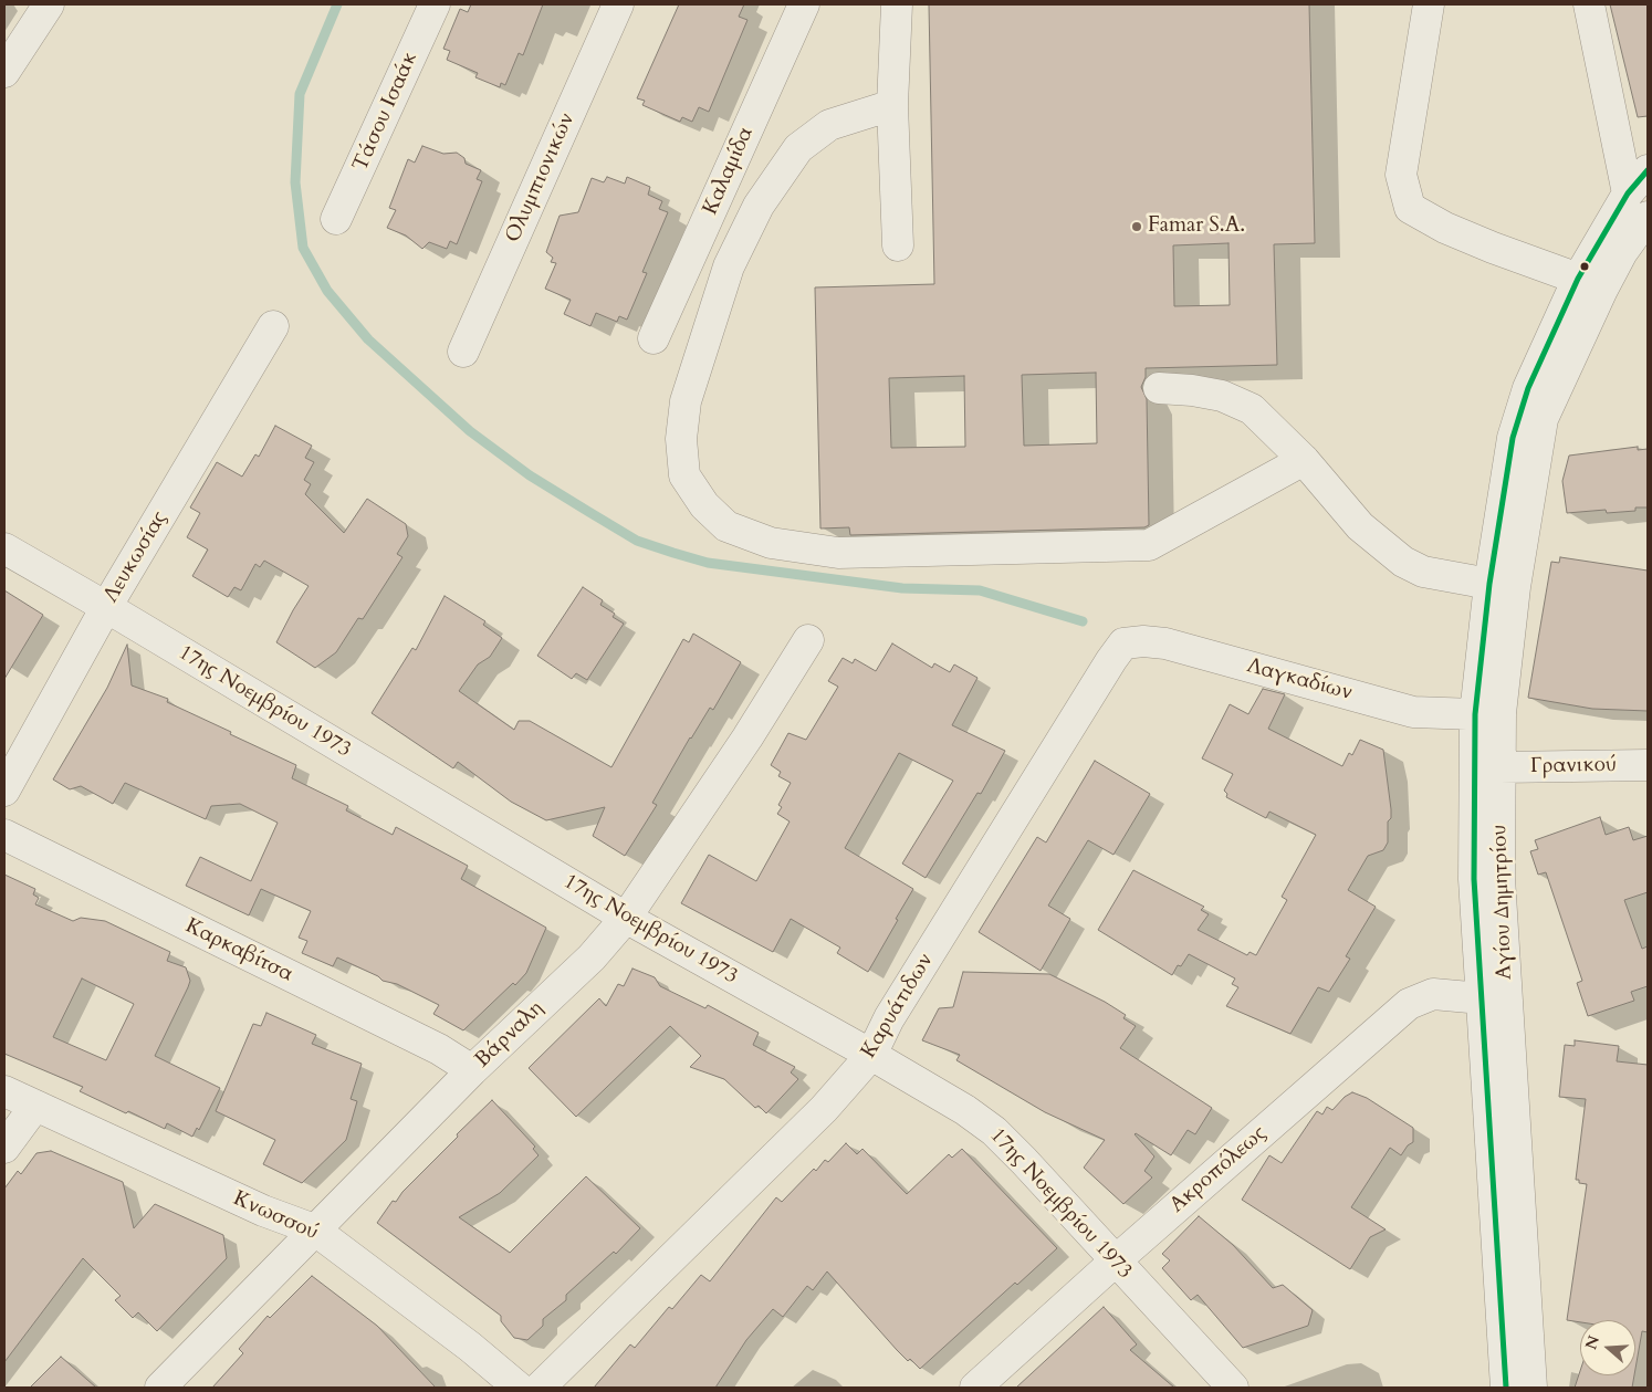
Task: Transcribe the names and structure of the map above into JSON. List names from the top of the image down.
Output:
{
  "streets": {
    "street": [
      "Τάσου Ισαάκ",
      "Καλαμίδα",
      "Ολυμπιονικών",
      "Λευκωσίας",
      "Λαγκαδίων",
      "17ης Νοεμβρίου 1973",
      "Γρανικού",
      "Αγίου Δημητρίου",
      "Καρκαβίτσα",
      "Καρυάτιδων",
      "Βάρναλη",
      "Ακροπόλεως",
      "Κνωσσού"
    ]
  },
  "crossings": [
    ["Λευκωσίας", "17ης Νοεμβρίου 1973"],
    ["Λαγκαδίων", "Αγίου Δημητρίου"],
    ["Λαγκαδίων", "Καρυάτιδων"],
    ["17ης Νοεμβρίου 1973", "Καρυάτιδων"],
    ["17ης Νοεμβρίου 1973", "Βάρναλη"],
    ["17ης Νοεμβρίου 1973", "Ακροπόλεως"],
    ["Γρανικού", "Αγίου Δημητρίου"],
    ["Αγίου Δημητρίου", "Ακροπόλεως"],
    ["Καρκαβίτσα", "Βάρναλη"],
    ["Βάρναλη", "Κνωσσού"]
  ],
  "places": ["Famar S.A."],
  "north": "left"
}
